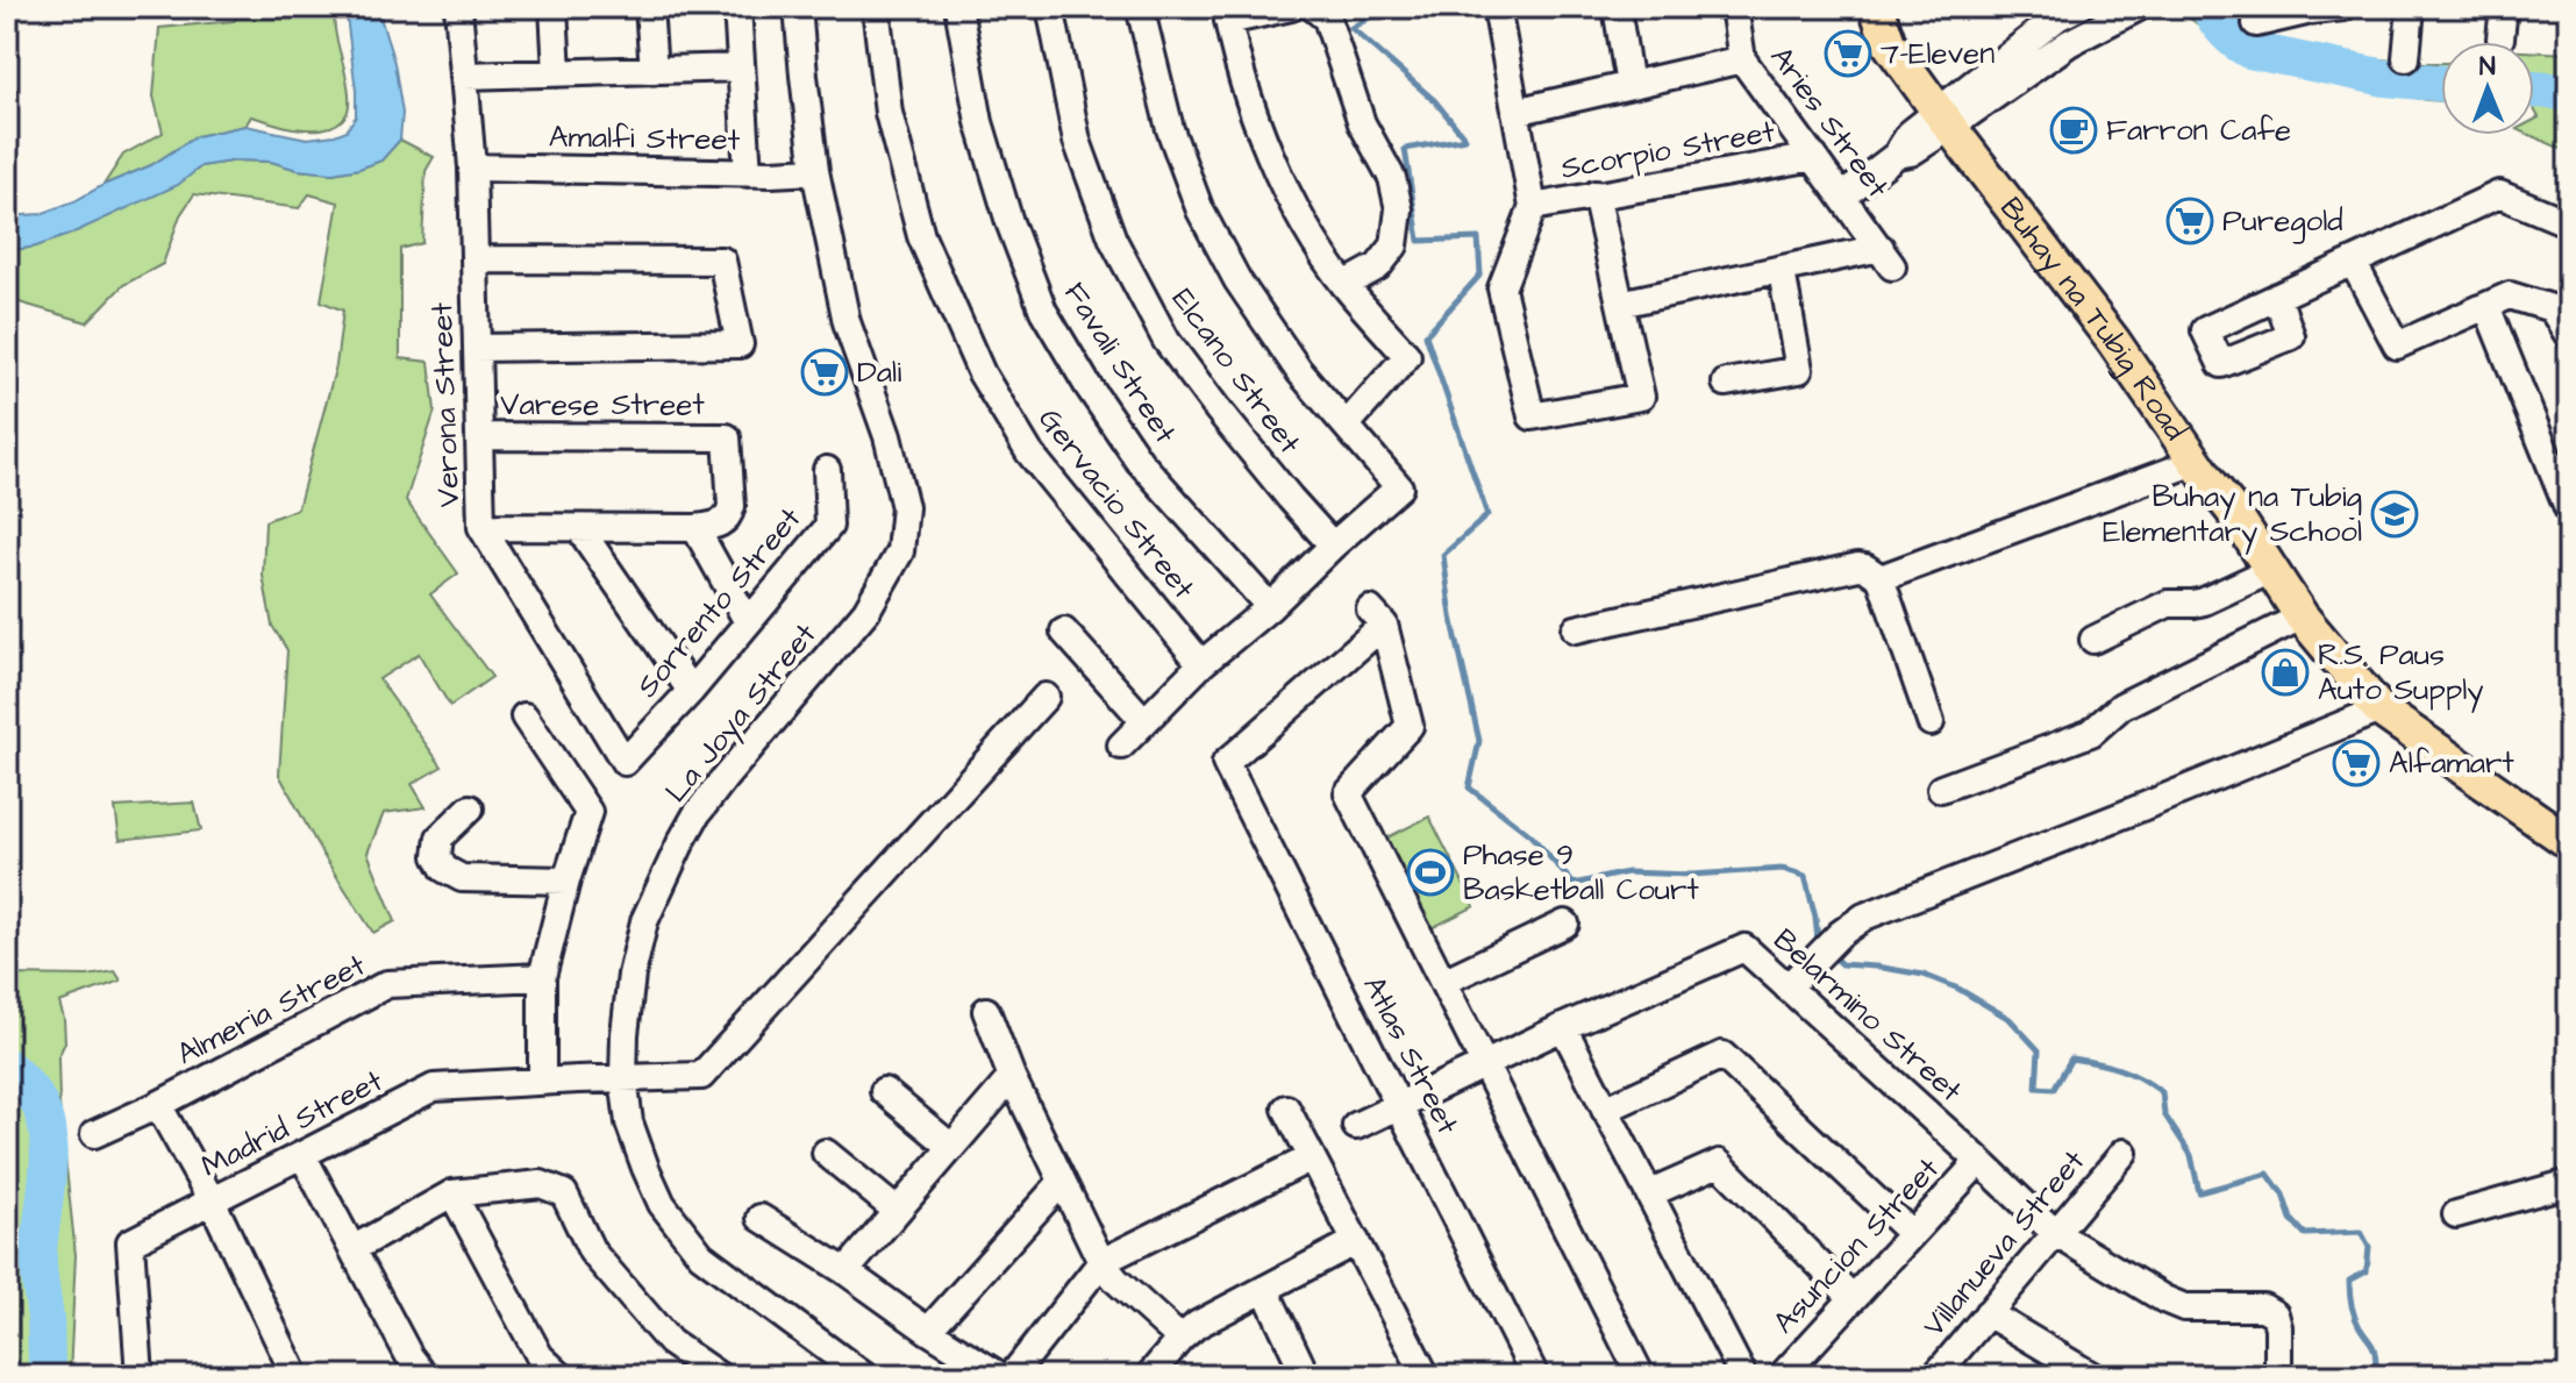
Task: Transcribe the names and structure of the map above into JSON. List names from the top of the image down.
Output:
{
  "streets": {
    "main road": ["Buhay na Tubig Road"],
    "street": [
      "Aries Street",
      "Amalfi Street",
      "Scorpio Street",
      "Favali Street",
      "Elcano Street",
      "Verona Street",
      "Varese Street",
      "Gervacio Street",
      "Sorrento Street",
      "La Joya Street",
      "Almeria Street",
      "Belarmino Street",
      "Atlas Street",
      "Madrid Street",
      "Villanueva Street",
      "Asuncion Street"
    ]
  },
  "crossings": [
    ["Aries Street", "Scorpio Street"],
    ["Amalfi Street", "Verona Street"],
    ["Amalfi Street", "La Joya Street"],
    ["Verona Street", "Varese Street"],
    ["Verona Street", "Sorrento Street"],
    ["La Joya Street", "Madrid Street"],
    ["Belarmino Street", "Atlas Street"],
    ["Belarmino Street", "Villanueva Street"],
    ["Belarmino Street", "Asuncion Street"]
  ],
  "places": {
    "supermarket": [
      "7-Eleven",
      "Puregold",
      "Dali",
      "Alfamart"
    ],
    "cafe": ["Farron Cafe"],
    "school or university": ["Buhay na Tubig Elementary School"],
    "shop": ["R.S. Paus Auto Supply"],
    "sports": ["Phase 9 Basketball Court"]
  },
  "north": "top"
}
